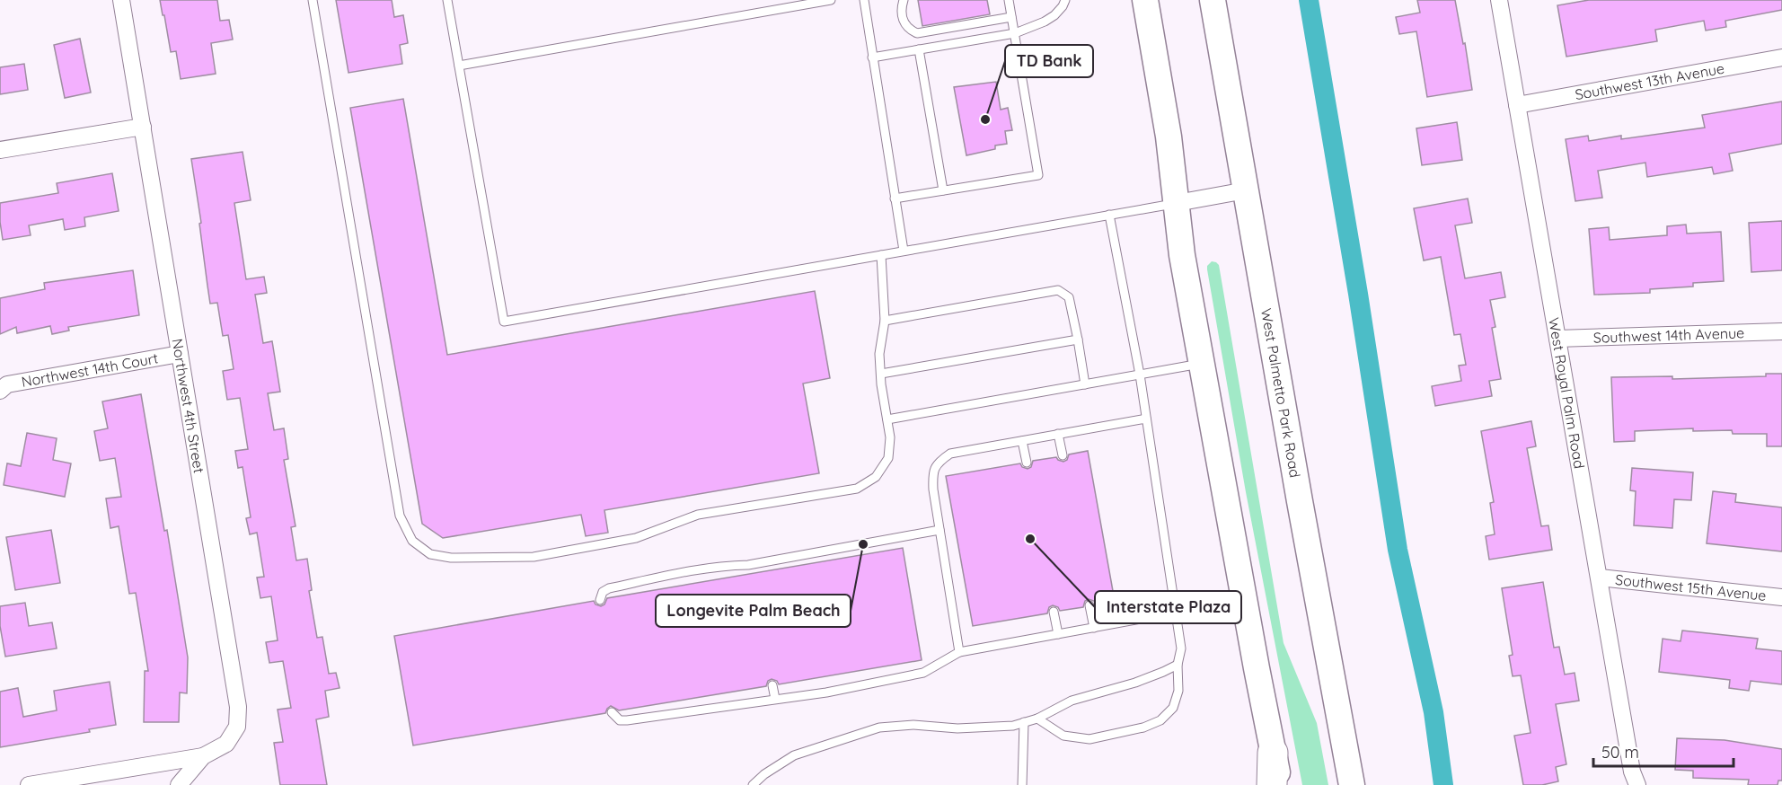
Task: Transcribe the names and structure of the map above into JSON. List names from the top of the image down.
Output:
{
  "streets": {
    "main road": ["West Palmetto Park Road"],
    "street": [
      "Southwest 13th Avenue",
      "Southwest 14th Avenue",
      "Northwest 14th Court",
      "West Royal Palm Road",
      "Northwest 4th Street",
      "Southwest 15th Avenue"
    ]
  },
  "crossings": [
    ["Southwest 13th Avenue", "West Royal Palm Road"],
    ["Southwest 14th Avenue", "West Royal Palm Road"],
    ["Northwest 14th Court", "Northwest 4th Street"],
    ["West Royal Palm Road", "Southwest 15th Avenue"]
  ],
  "places": ["TD Bank", "Interstate Plaza", "Longevite Palm Beach"],
  "scale_bar": "50 m"
}
